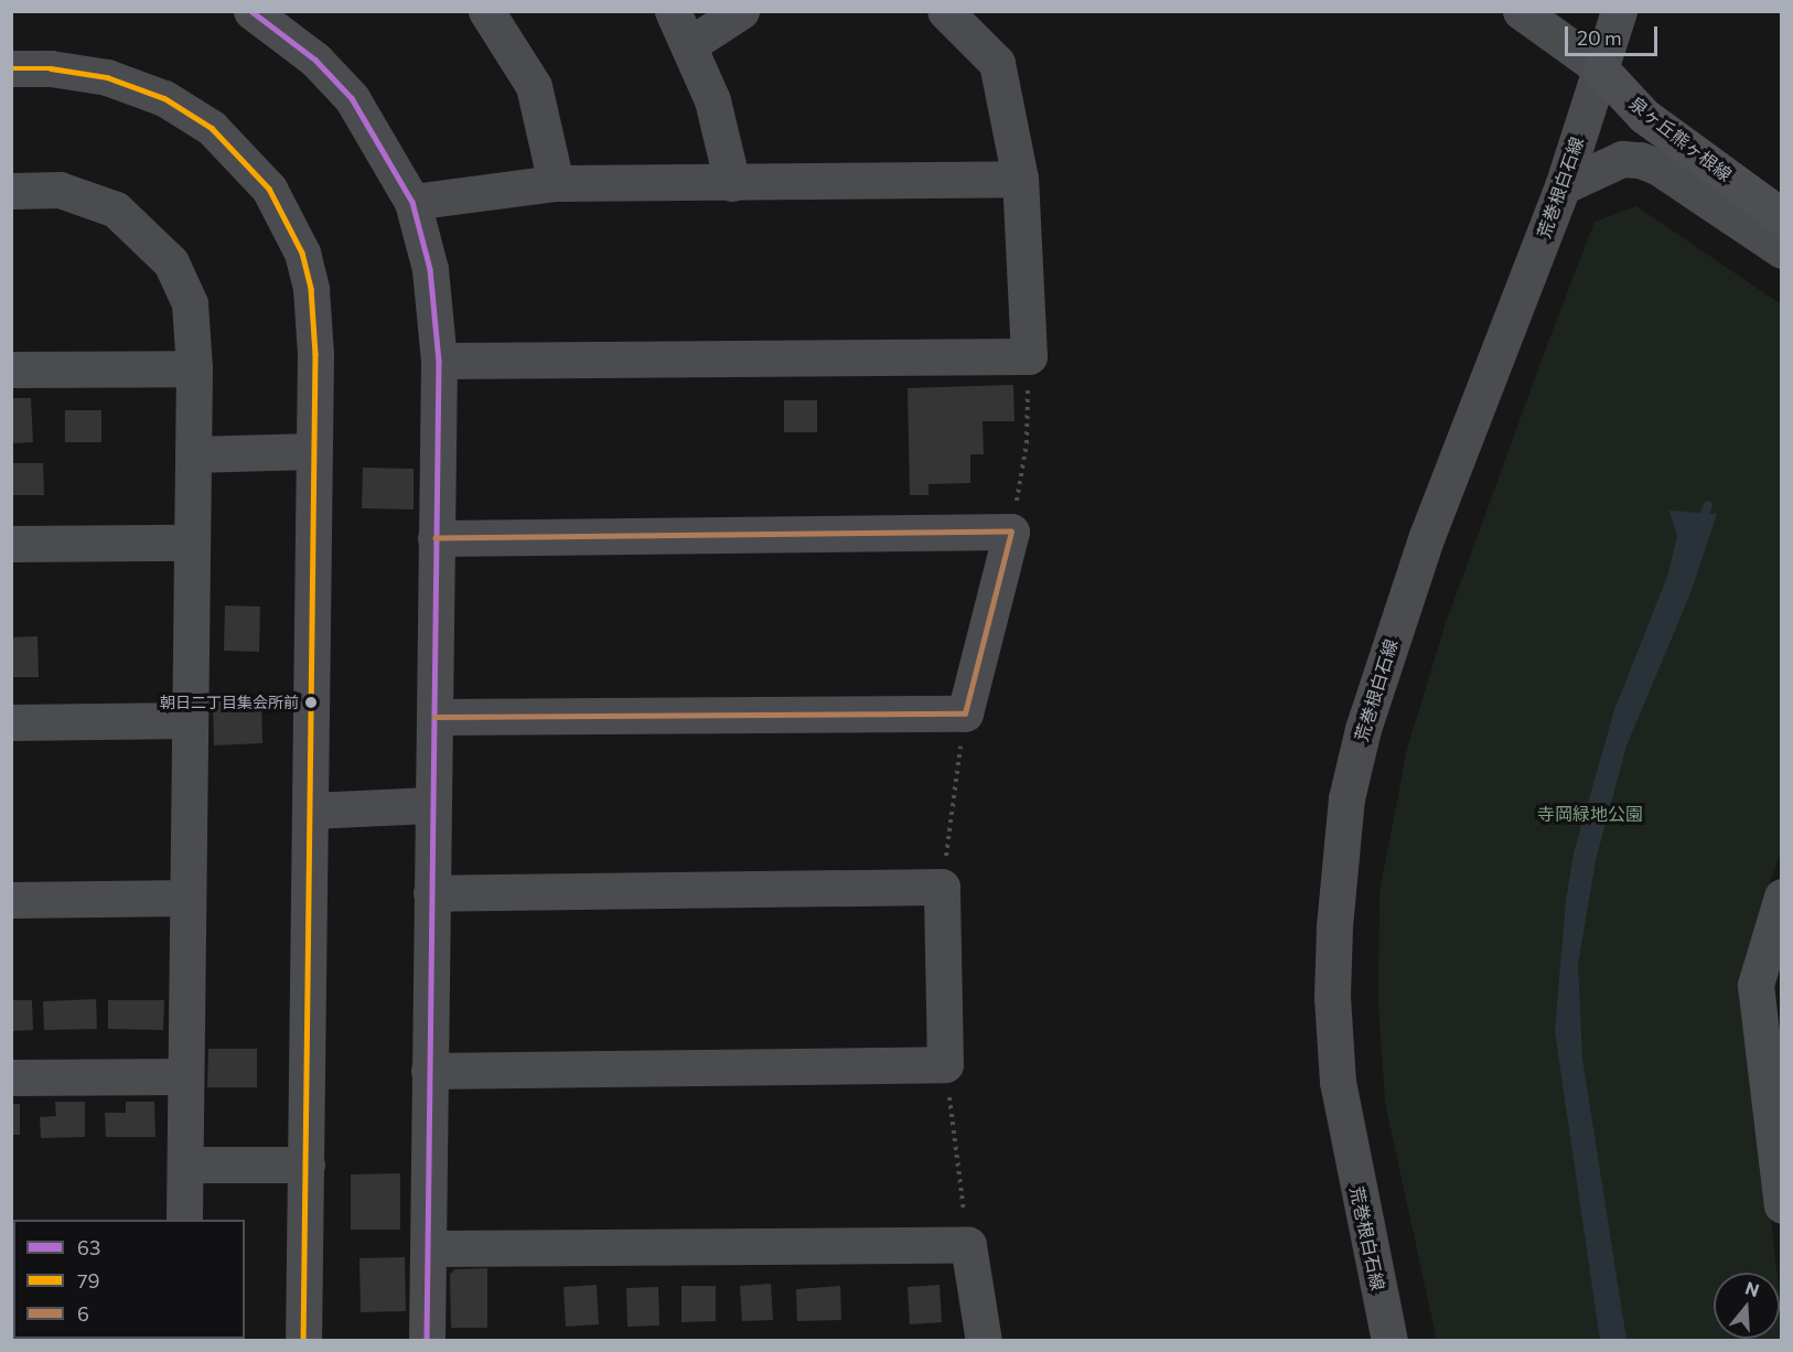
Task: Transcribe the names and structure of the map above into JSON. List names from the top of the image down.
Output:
{
  "streets": {
    "main road": ["泉ヶ丘熊ヶ根線"],
    "street": ["荒巻根白石線"]
  },
  "crossings": [
    ["泉ヶ丘熊ヶ根線", "荒巻根白石線"]
  ],
  "parks": ["寺岡緑地公園"],
  "places": ["朝日二丁目集会所前"],
  "lines": ["transit line 63", "transit line 79", "transit line 6"],
  "legend": ["63", "79", "6"],
  "scale_bar": "20 m",
  "north": "top"
}
